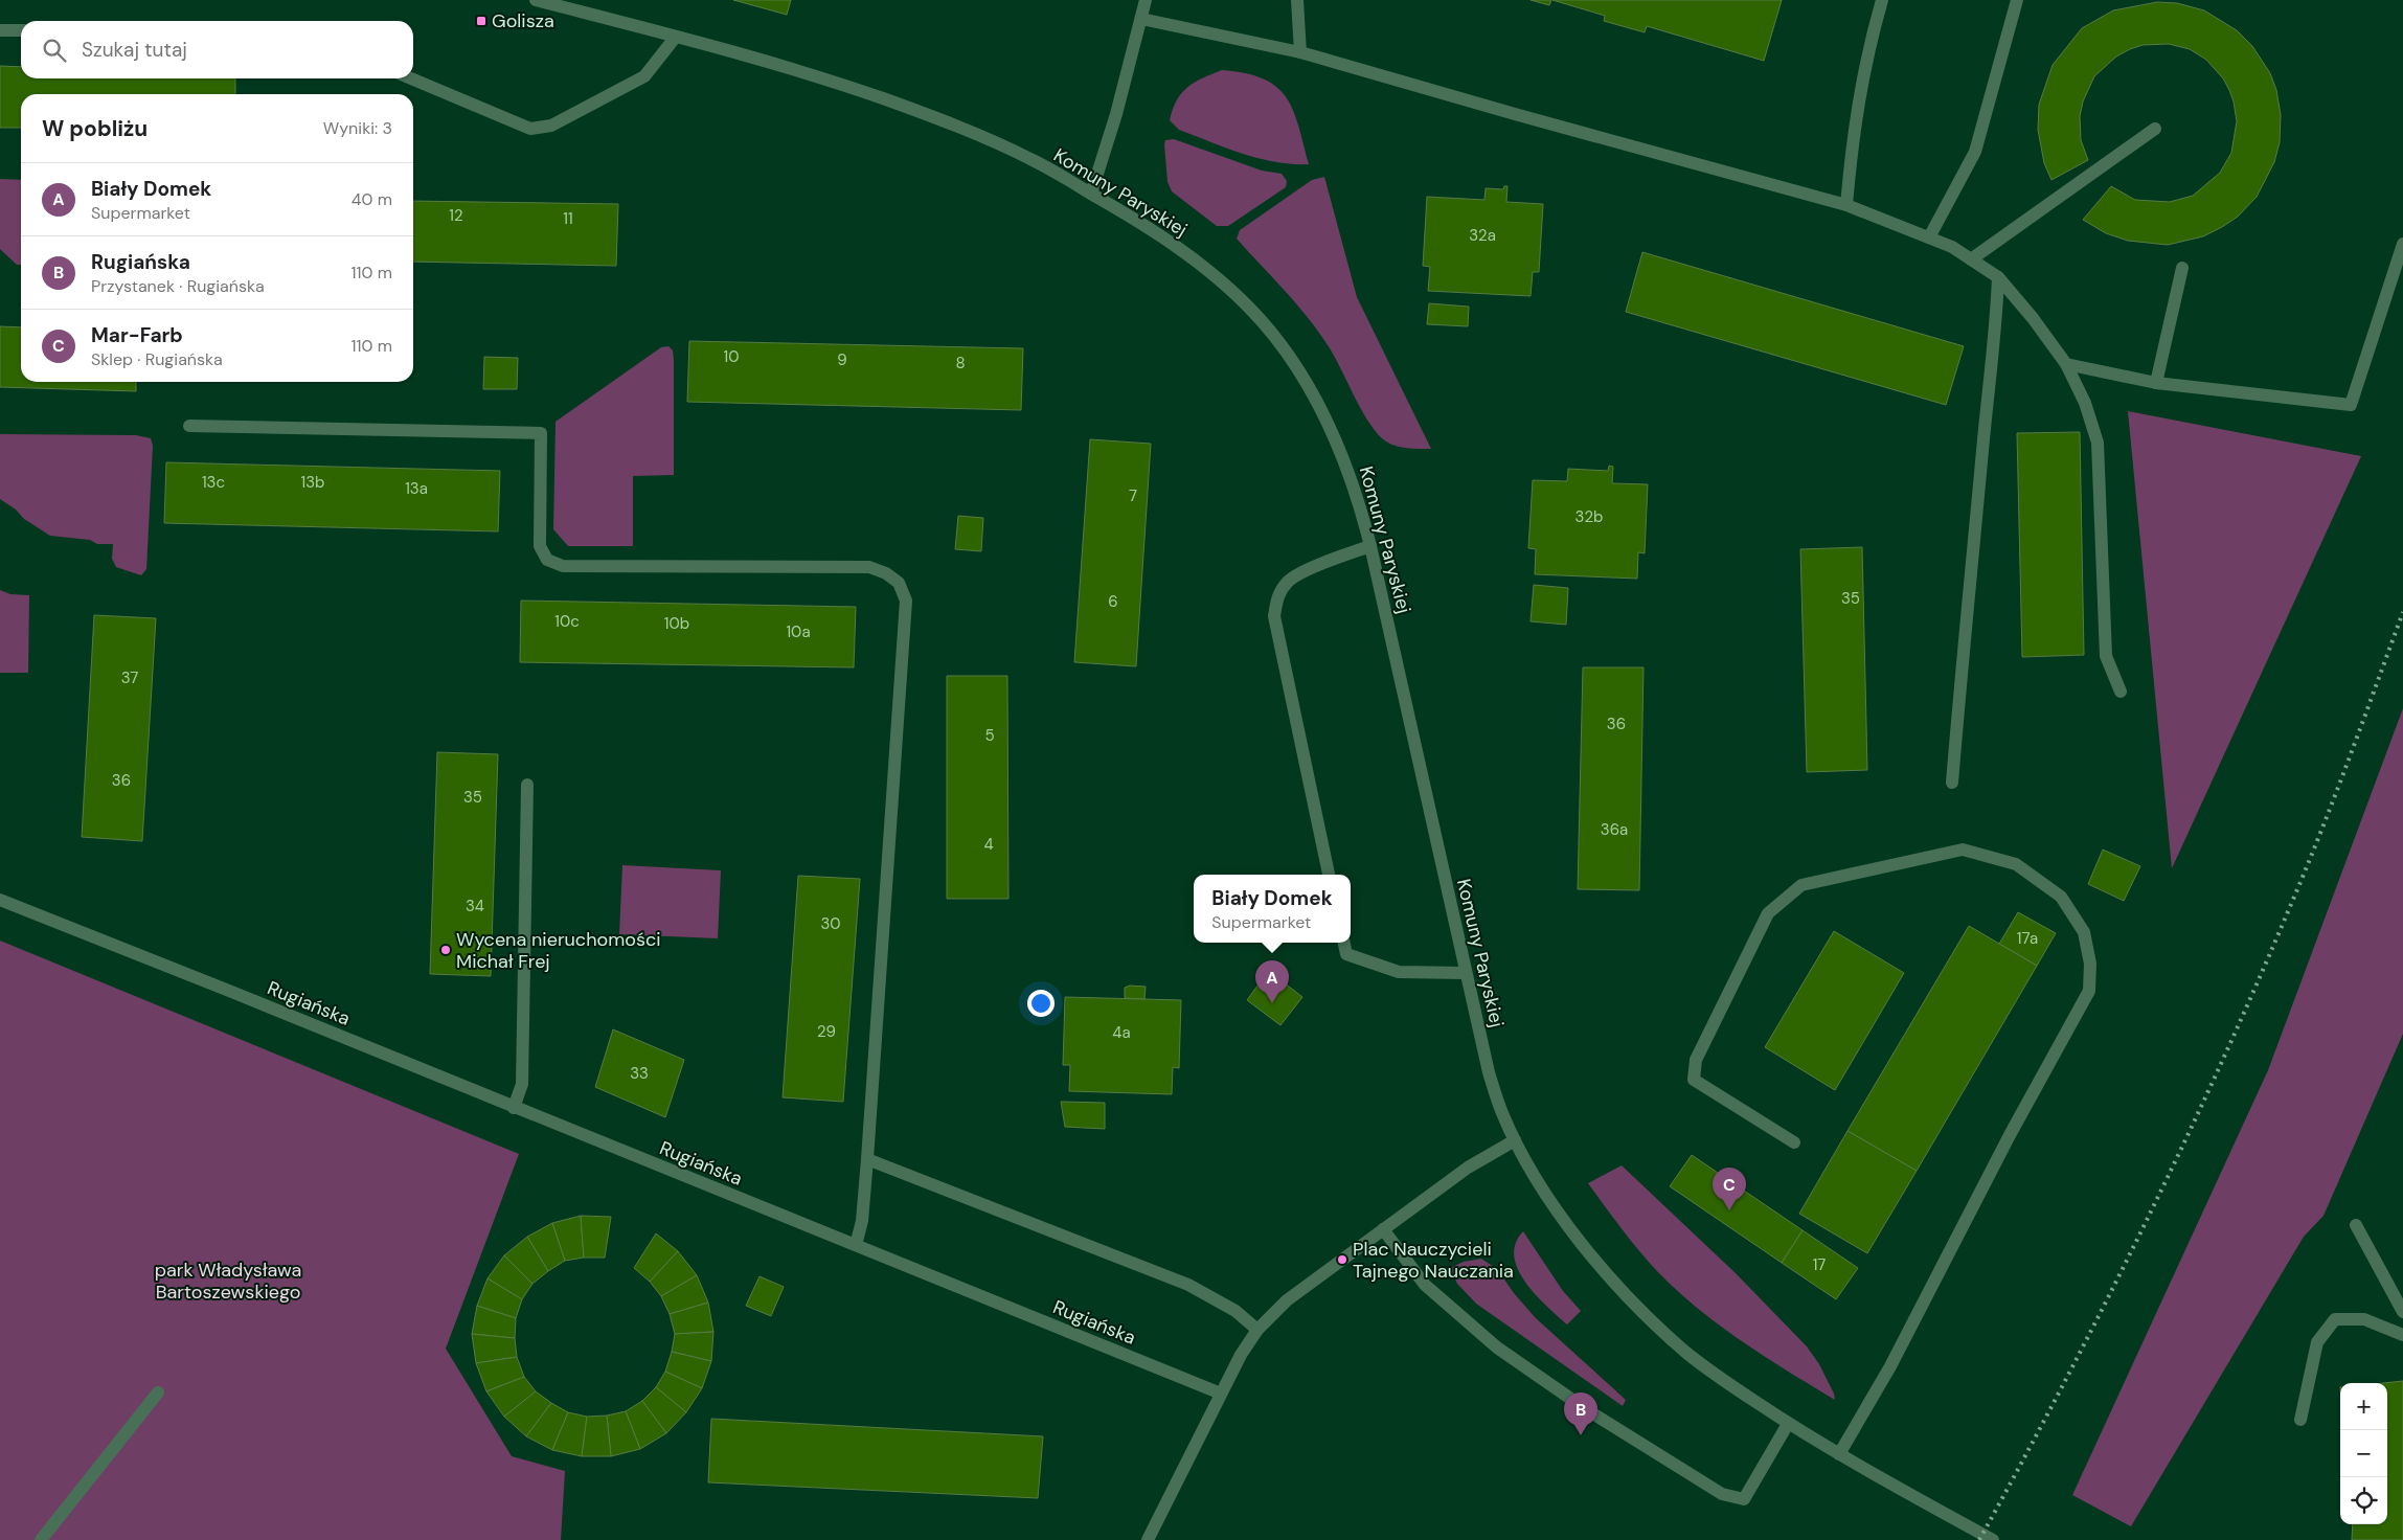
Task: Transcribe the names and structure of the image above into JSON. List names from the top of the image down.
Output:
{
  "streets": {
    "street": ["Komuny Paryskiej", "Rugiańska"]
  },
  "parks": ["park Władysława Bartoszewskiego"],
  "places": {
    "transit": ["Golisza"],
    "other": ["Wycena nieruchomości Michał Frej", "Plac Nauczycieli Tajnego Nauczania"]
  },
  "house_numbers": [
    "12",
    "11",
    "32a",
    "10",
    "9",
    "8",
    "13c",
    "13b",
    "13a",
    "7",
    "32b",
    "35",
    "6",
    "10c",
    "10b",
    "10a",
    "37",
    "36",
    "5",
    "36",
    "35",
    "36a",
    "4",
    "34",
    "30",
    "17a",
    "29",
    "4a",
    "33",
    "17"
  ],
  "page": {
    "search": "Szukaj tutaj",
    "heading": ["W pobliżu", "Wyniki: 3"],
    "list": [
      {
        "mark": "A",
        "name": "Biały Domek",
        "note": "Supermarket",
        "value": "40 m"
      },
      {
        "mark": "B",
        "name": "Rugiańska",
        "note": "Przystanek · Rugiańska",
        "value": "110 m"
      },
      {
        "mark": "C",
        "name": "Mar-Farb",
        "note": "Sklep · Rugiańska",
        "value": "110 m"
      }
    ],
    "popup": ["Biały Domek", "Supermarket"],
    "pins": ["A", "C", "B"],
    "map_buttons": ["+", "−"]
  }
}
